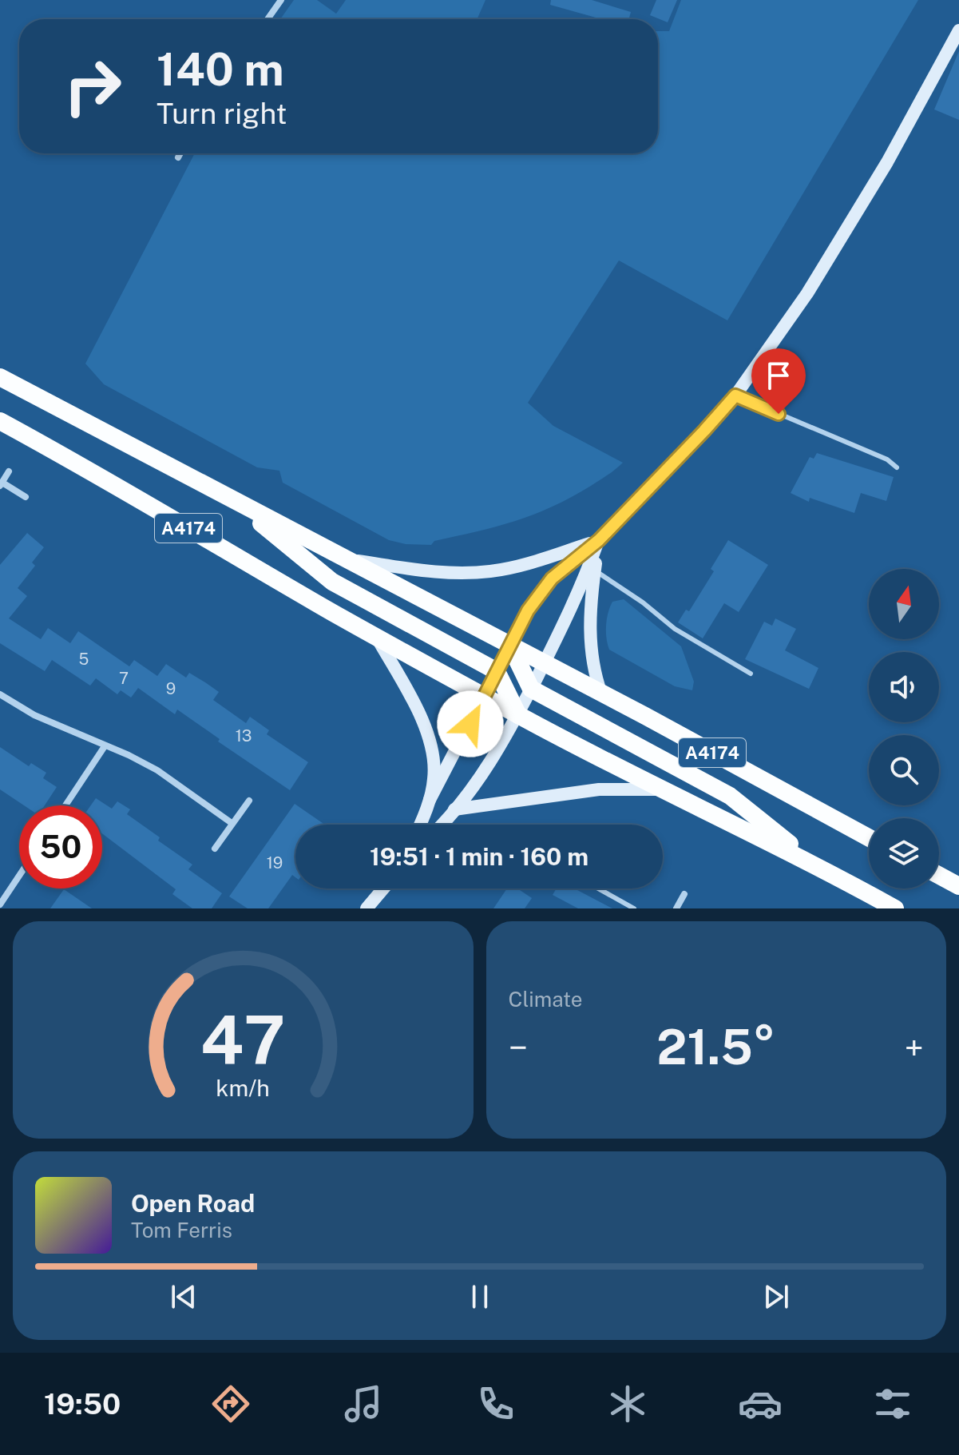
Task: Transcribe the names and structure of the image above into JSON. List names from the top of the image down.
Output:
{
  "streets": {
    "highway": ["A4174"]
  },
  "house_numbers": [
    "5",
    "7",
    "9",
    "13",
    "19"
  ],
  "north": "top",
  "page": {
    "turn": ["140 m", "Turn right"],
    "limit": "50",
    "trip": "19:51 · 1 min · 160 m",
    "tile": "Climate",
    "heat": ["−", "21.5°", "+"],
    "song": ["Open Road", "Tom Ferris"],
    "tabs": "19:50",
    "gauge": ["47", "km/h"]
  }
}
